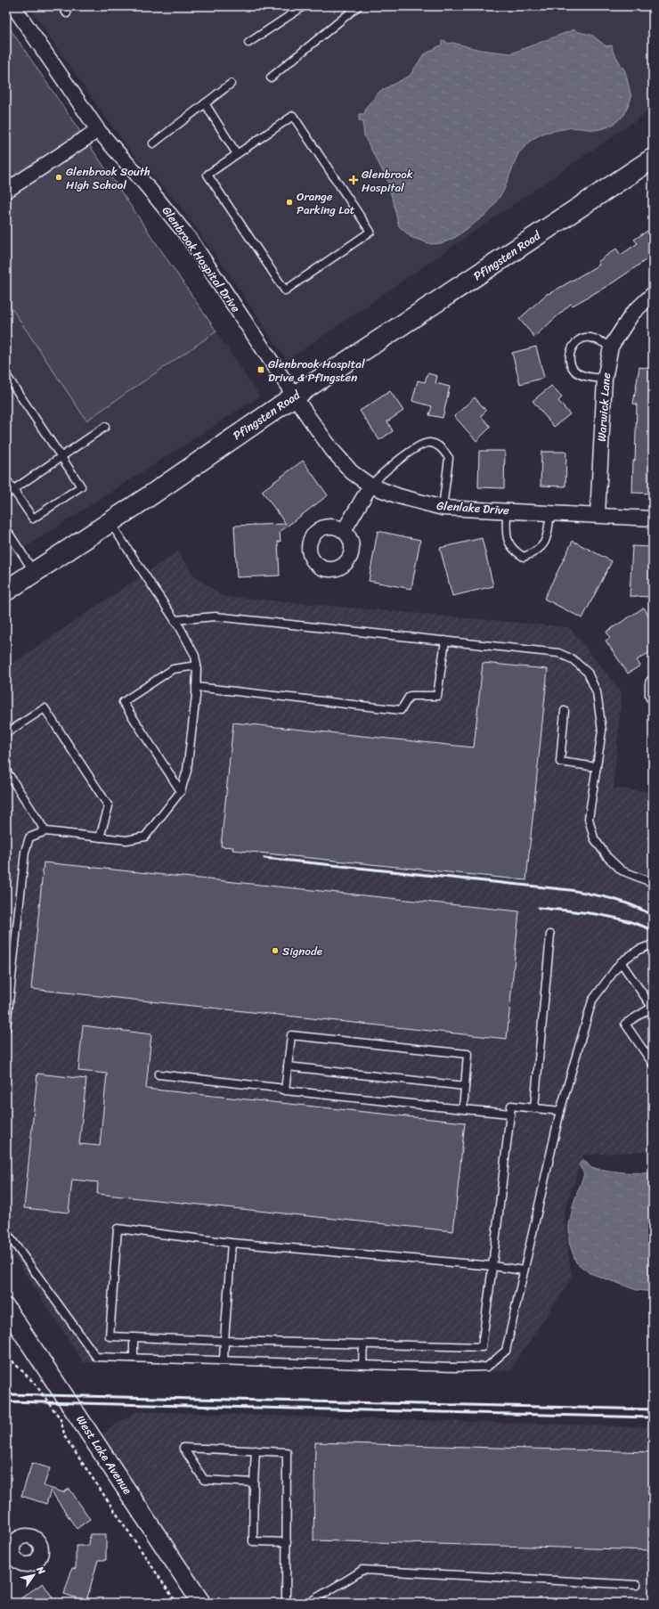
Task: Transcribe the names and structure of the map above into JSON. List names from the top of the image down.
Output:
{
  "streets": {
    "main road": ["Pfingsten Road"],
    "street": [
      "Glenbrook Hospital Drive",
      "Warwick Lane",
      "Glenlake Drive",
      "West Lake Avenue"
    ]
  },
  "crossings": [
    ["Pfingsten Road", "Glenbrook Hospital Drive"],
    ["Pfingsten Road", "Glenlake Drive"],
    ["Glenbrook Hospital Drive", "Glenlake Drive"],
    ["Warwick Lane", "Glenlake Drive"]
  ],
  "places": {
    "other": ["Glenbrook South High School", "Orange Parking Lot", "Signode"],
    "health": ["Glenbrook Hospital"],
    "transit": ["Glenbrook Hospital Drive & Pfingsten"]
  },
  "north": "top right"
}
